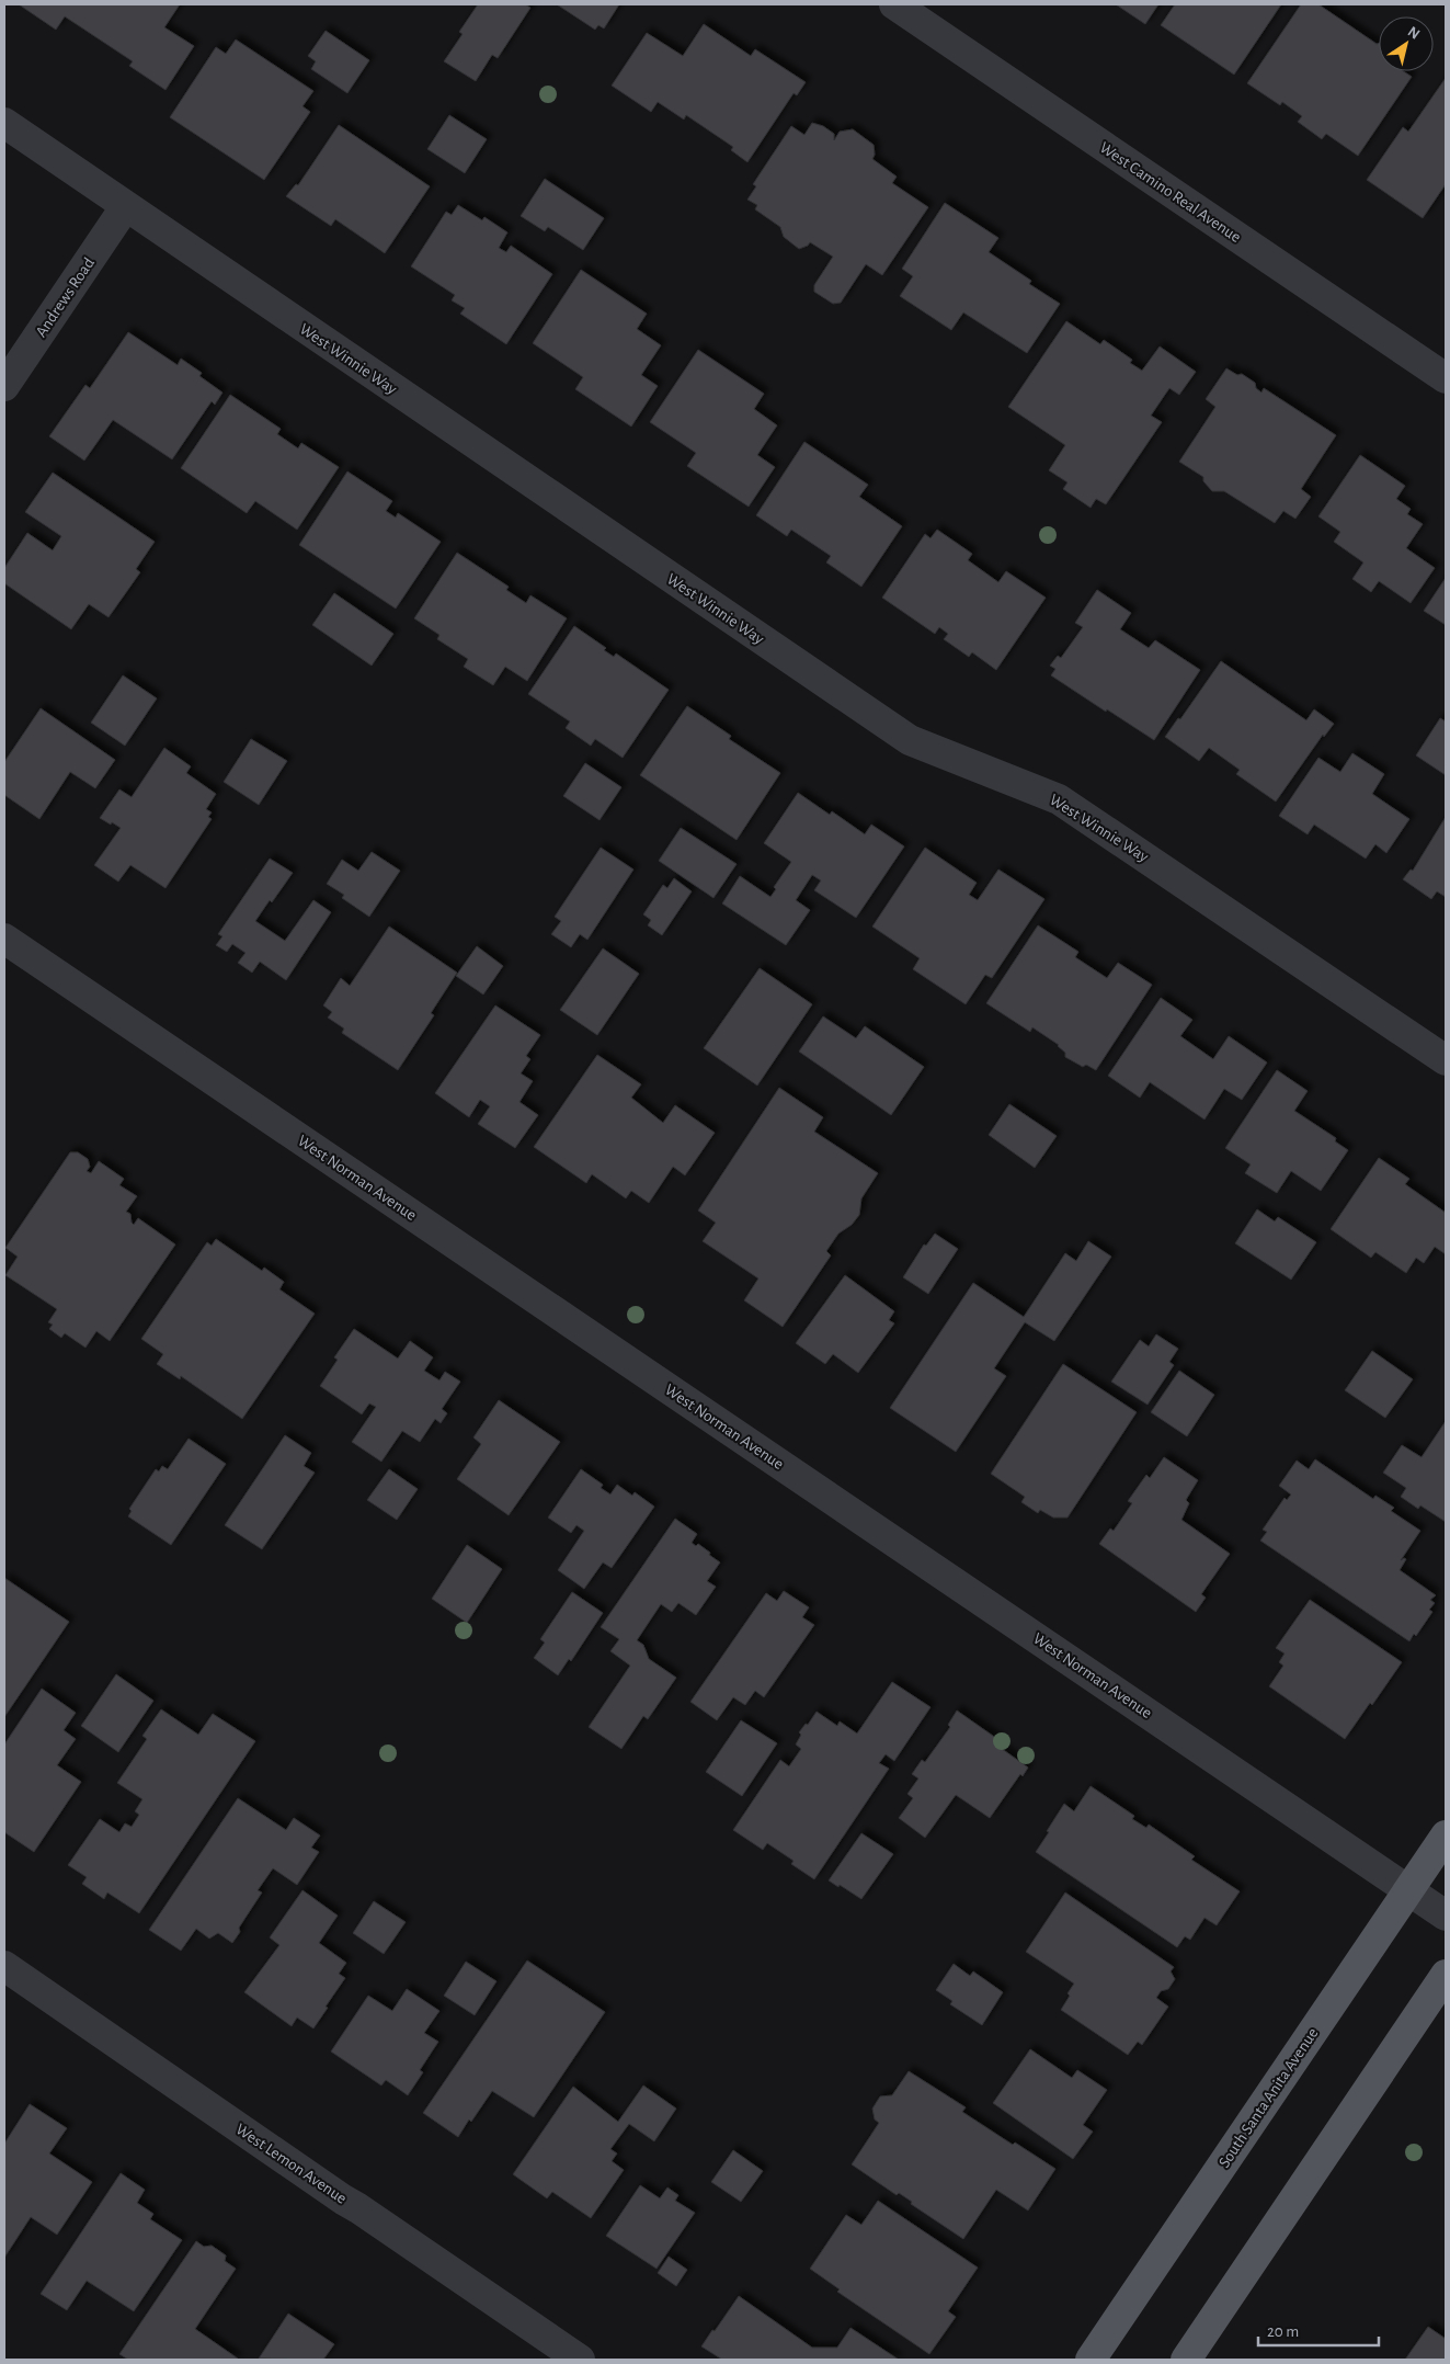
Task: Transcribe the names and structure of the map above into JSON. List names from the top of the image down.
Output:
{
  "streets": {
    "main road": ["South Santa Anita Avenue"],
    "street": [
      "West Camino Real Avenue",
      "Andrews Road",
      "West Winnie Way",
      "West Norman Avenue",
      "West Lemon Avenue"
    ]
  },
  "crossings": [
    ["Andrews Road", "West Winnie Way"],
    ["West Norman Avenue", "South Santa Anita Avenue"]
  ],
  "scale_bar": "20 m",
  "north": "top right"
}
